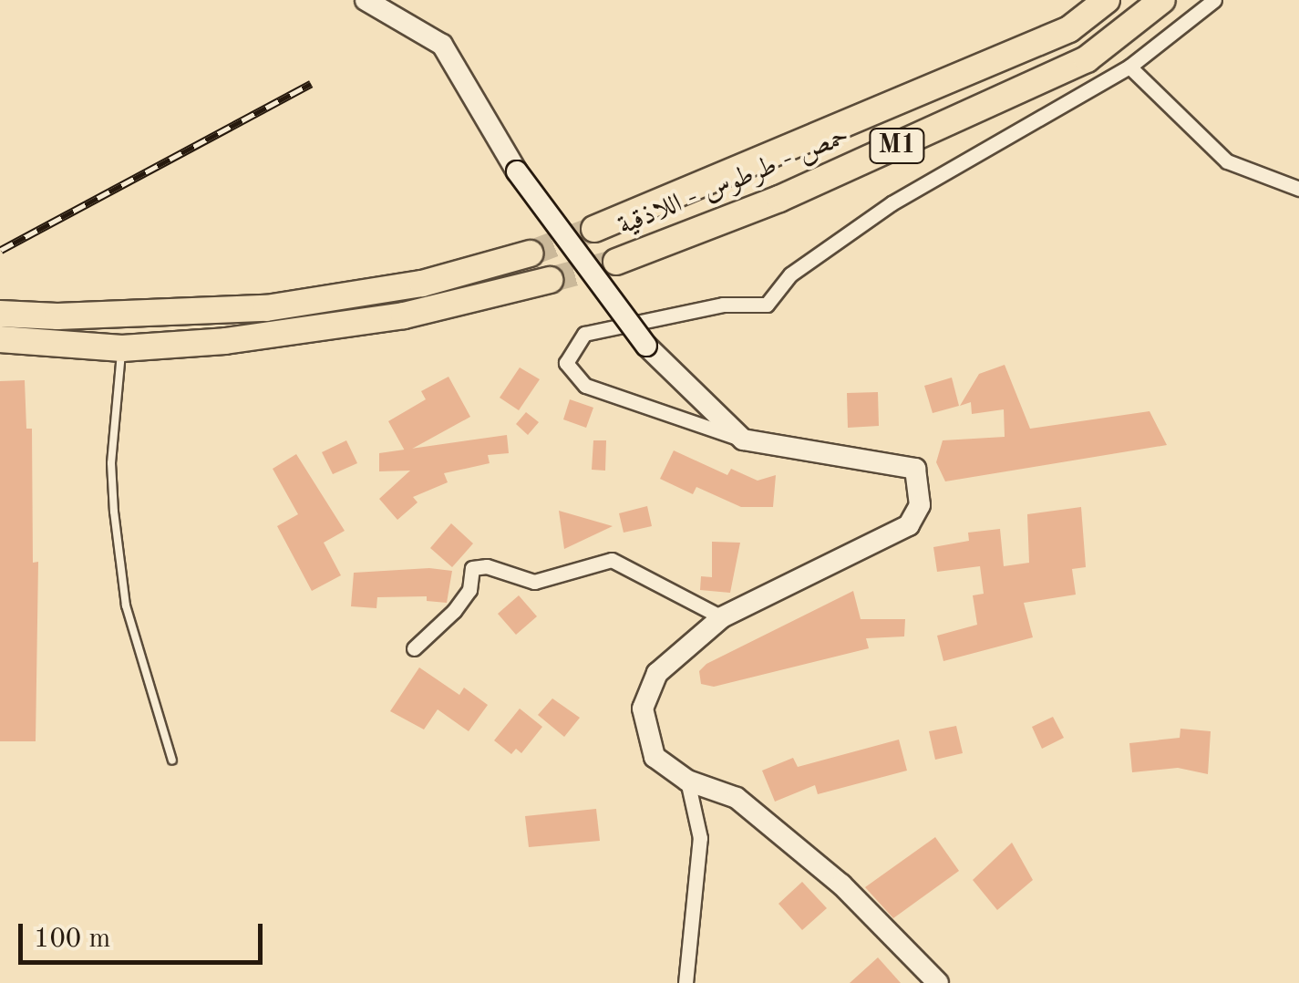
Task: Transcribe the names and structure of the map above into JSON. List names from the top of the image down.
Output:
{
  "streets": {
    "highway": ["M1", "حمص - طرطوس - اللاذقية"]
  },
  "scale_bar": "100 m"
}
